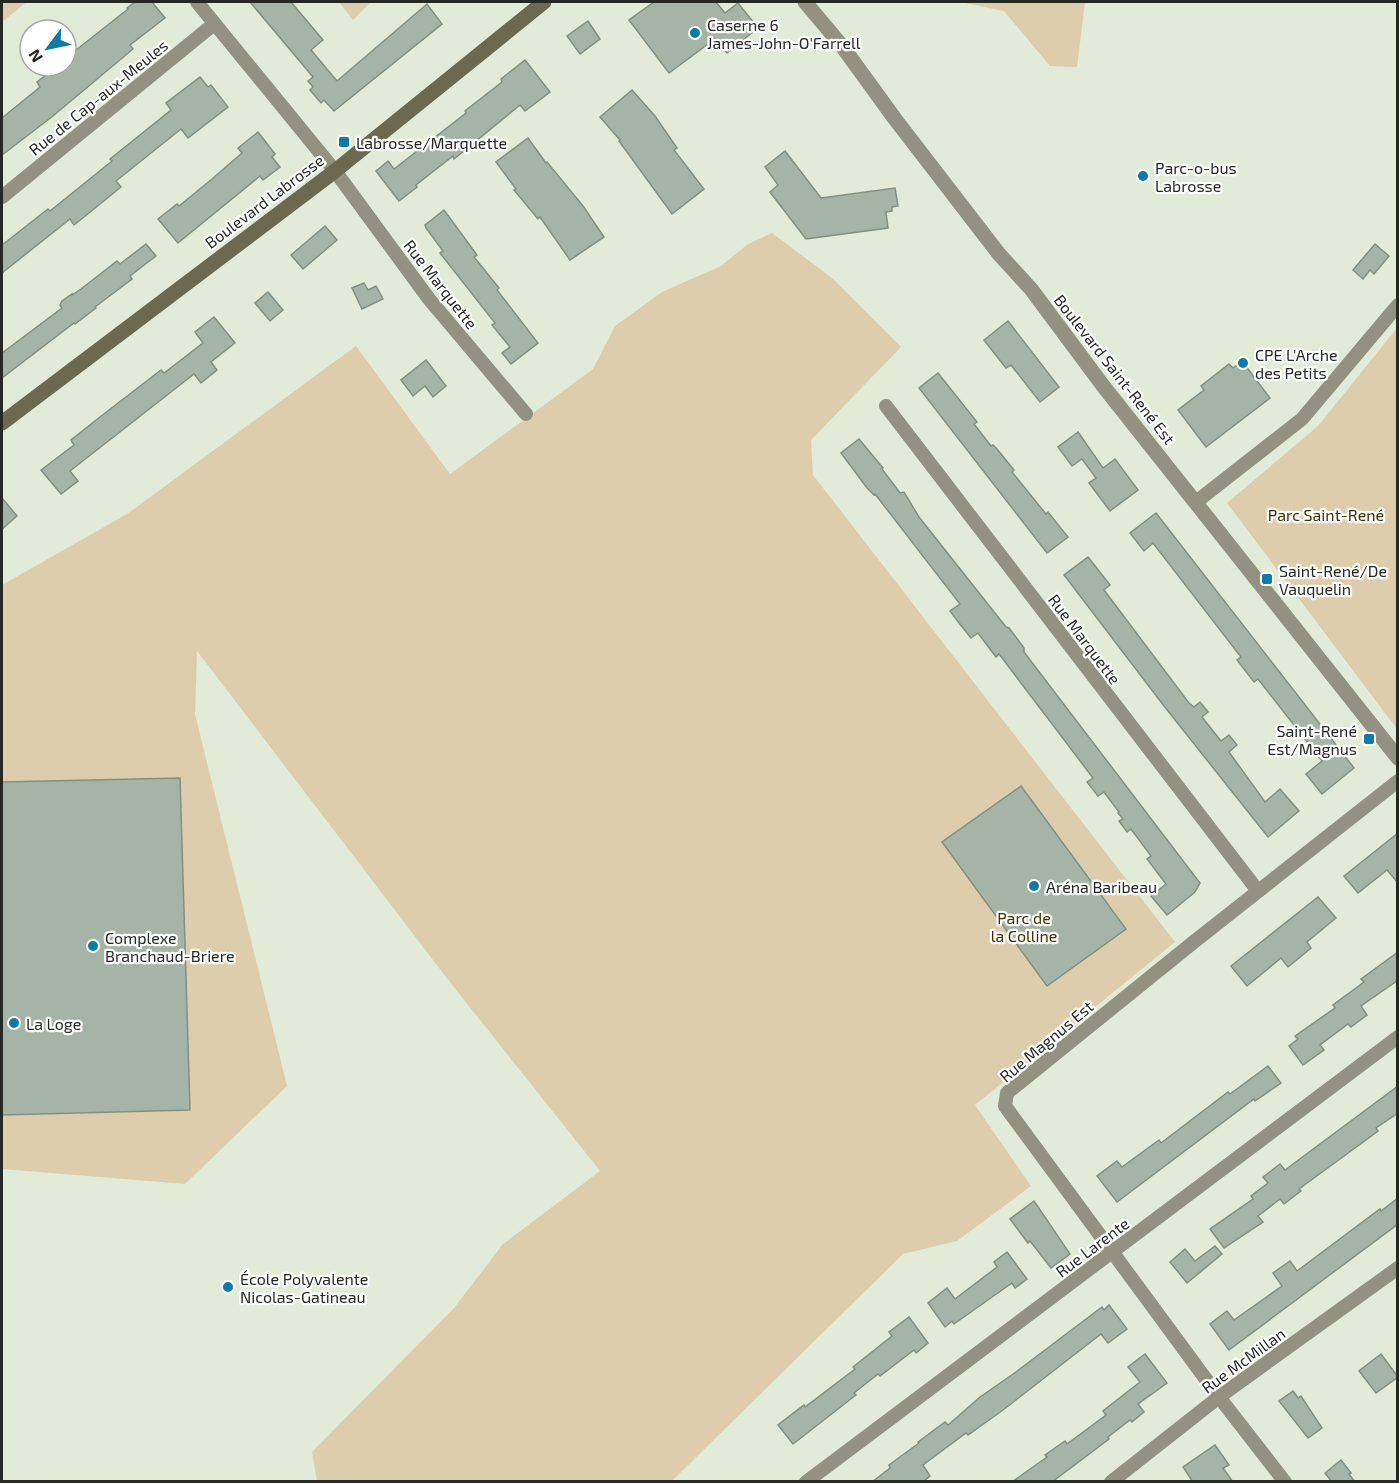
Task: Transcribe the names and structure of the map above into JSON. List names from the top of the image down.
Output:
{
  "streets": {
    "main road": ["Boulevard Labrosse"],
    "street": [
      "Rue de Cap-aux-Meules",
      "Rue Marquette",
      "Boulevard Saint-René Est",
      "Rue Magnus Est",
      "Rue Larente",
      "Rue McMillan"
    ]
  },
  "crossings": [
    ["Rue de Cap-aux-Meules", "Rue Marquette"],
    ["Boulevard Labrosse", "Rue Marquette"],
    ["Rue Marquette", "Rue Magnus Est"],
    ["Rue Magnus Est", "Rue Larente"],
    ["Rue Magnus Est", "Rue McMillan"]
  ],
  "parks": ["Parc Saint-René", "Parc de la Colline"],
  "places": {
    "other": [
      "Caserne 6 James-John-O'Farrell",
      "Parc-o-bus Labrosse",
      "CPE L'Arche des Petits",
      "Aréna Baribeau",
      "Complexe Branchaud-Briere",
      "La Loge",
      "École Polyvalente Nicolas-Gatineau"
    ],
    "transit": ["Labrosse/Marquette", "Saint-René/De Vauquelin", "Saint-René Est/Magnus"]
  },
  "north": "bottom left"
}
